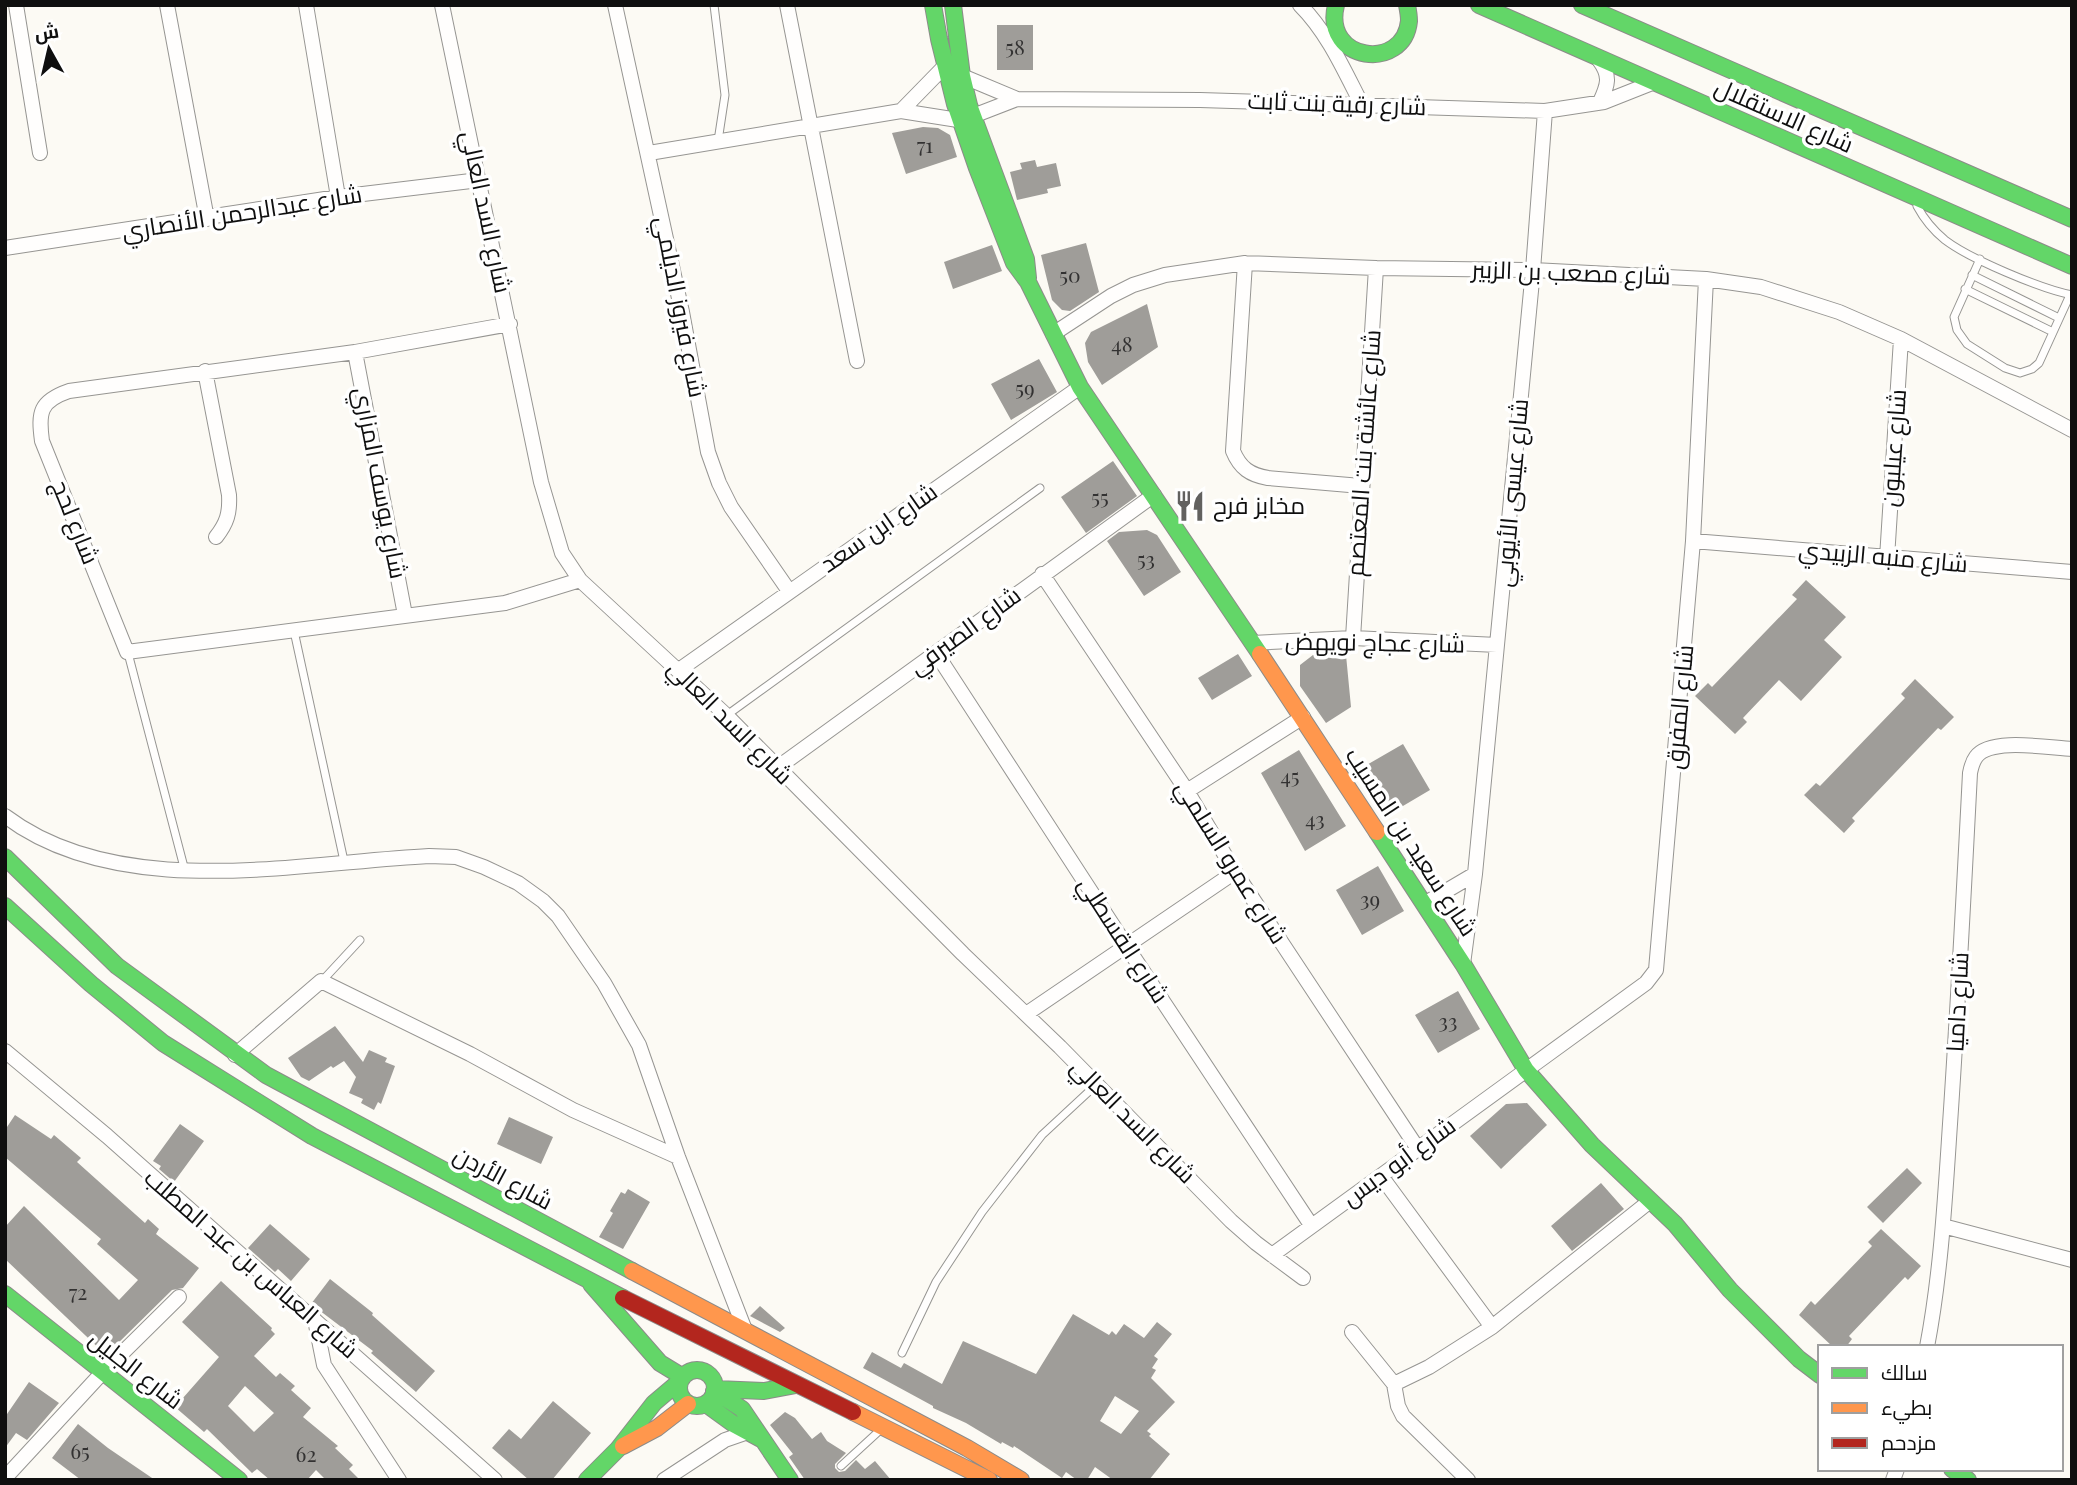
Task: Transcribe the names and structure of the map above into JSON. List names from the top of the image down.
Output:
{
  "streets": {
    "main road": [
      "شارع الاستقلال",
      "شارع سعيد بن المسيب",
      "شارع الأردن",
      "شارع الجليل"
    ],
    "street": [
      "شارع رقية بنت ثابت",
      "شارع السد العالي",
      "شارع عبدالرحمن الأنصاري",
      "شارع مصعب بن الزبير",
      "شارع فيروز الديلمي",
      "شارع عيلبون",
      "شارع عائشة بنت المعتصم",
      "شارع يوسف المزاري",
      "شارع عيسى الأيوبي",
      "شارع لحج",
      "شارع ابن سعد",
      "شارع منبه الزبيدي",
      "شارع الصيرفي",
      "شارع عجاج نويهض",
      "شارع المفرق",
      "شارع عمرو السلمي",
      "شارع القسطلي",
      "شارع داميا",
      "شارع أبو ديس",
      "شارع العباس بن عبد المطلب"
    ]
  },
  "crossings": [
    ["شارع رقية بنت ثابت", "شارع الاستقلال"],
    ["شارع رقية بنت ثابت", "شارع عيسى الأيوبي"],
    ["شارع رقية بنت ثابت", "شارع سعيد بن المسيب"],
    ["شارع السد العالي", "شارع عبدالرحمن الأنصاري"],
    ["شارع السد العالي", "شارع لحج"],
    ["شارع السد العالي", "شارع ابن سعد"],
    ["شارع السد العالي", "شارع الصيرفي"],
    ["شارع السد العالي", "شارع أبو ديس"],
    ["شارع مصعب بن الزبير", "شارع عيلبون"],
    ["شارع مصعب بن الزبير", "شارع عائشة بنت المعتصم"],
    ["شارع مصعب بن الزبير", "شارع عيسى الأيوبي"],
    ["شارع مصعب بن الزبير", "شارع المفرق"],
    ["شارع مصعب بن الزبير", "شارع سعيد بن المسيب"],
    ["شارع فيروز الديلمي", "شارع ابن سعد"],
    ["شارع عيلبون", "شارع منبه الزبيدي"],
    ["شارع عائشة بنت المعتصم", "شارع عجاج نويهض"],
    ["شارع يوسف المزاري", "شارع لحج"],
    ["شارع عيسى الأيوبي", "شارع عجاج نويهض"],
    ["شارع عيسى الأيوبي", "شارع سعيد بن المسيب"],
    ["شارع ابن سعد", "شارع سعيد بن المسيب"],
    ["شارع منبه الزبيدي", "شارع المفرق"],
    ["شارع الصيرفي", "شارع سعيد بن المسيب"],
    ["شارع الصيرفي", "شارع عمرو السلمي"],
    ["شارع الصيرفي", "شارع القسطلي"],
    ["شارع عجاج نويهض", "شارع سعيد بن المسيب"],
    ["شارع المفرق", "شارع سعيد بن المسيب"],
    ["شارع المفرق", "شارع أبو ديس"],
    ["شارع سعيد بن المسيب", "شارع أبو ديس"],
    ["شارع عمرو السلمي", "شارع أبو ديس"],
    ["شارع القسطلي", "شارع أبو ديس"]
  ],
  "places": {
    "restaurant": ["مخابز فرح"]
  },
  "house_numbers": [
    "58",
    "71",
    "50",
    "48",
    "59",
    "55",
    "53",
    "45",
    "43",
    "39",
    "33",
    "72",
    "65",
    "62"
  ],
  "legend": ["سالك", "بطيء", "مزدحم"],
  "north": "top"
}
